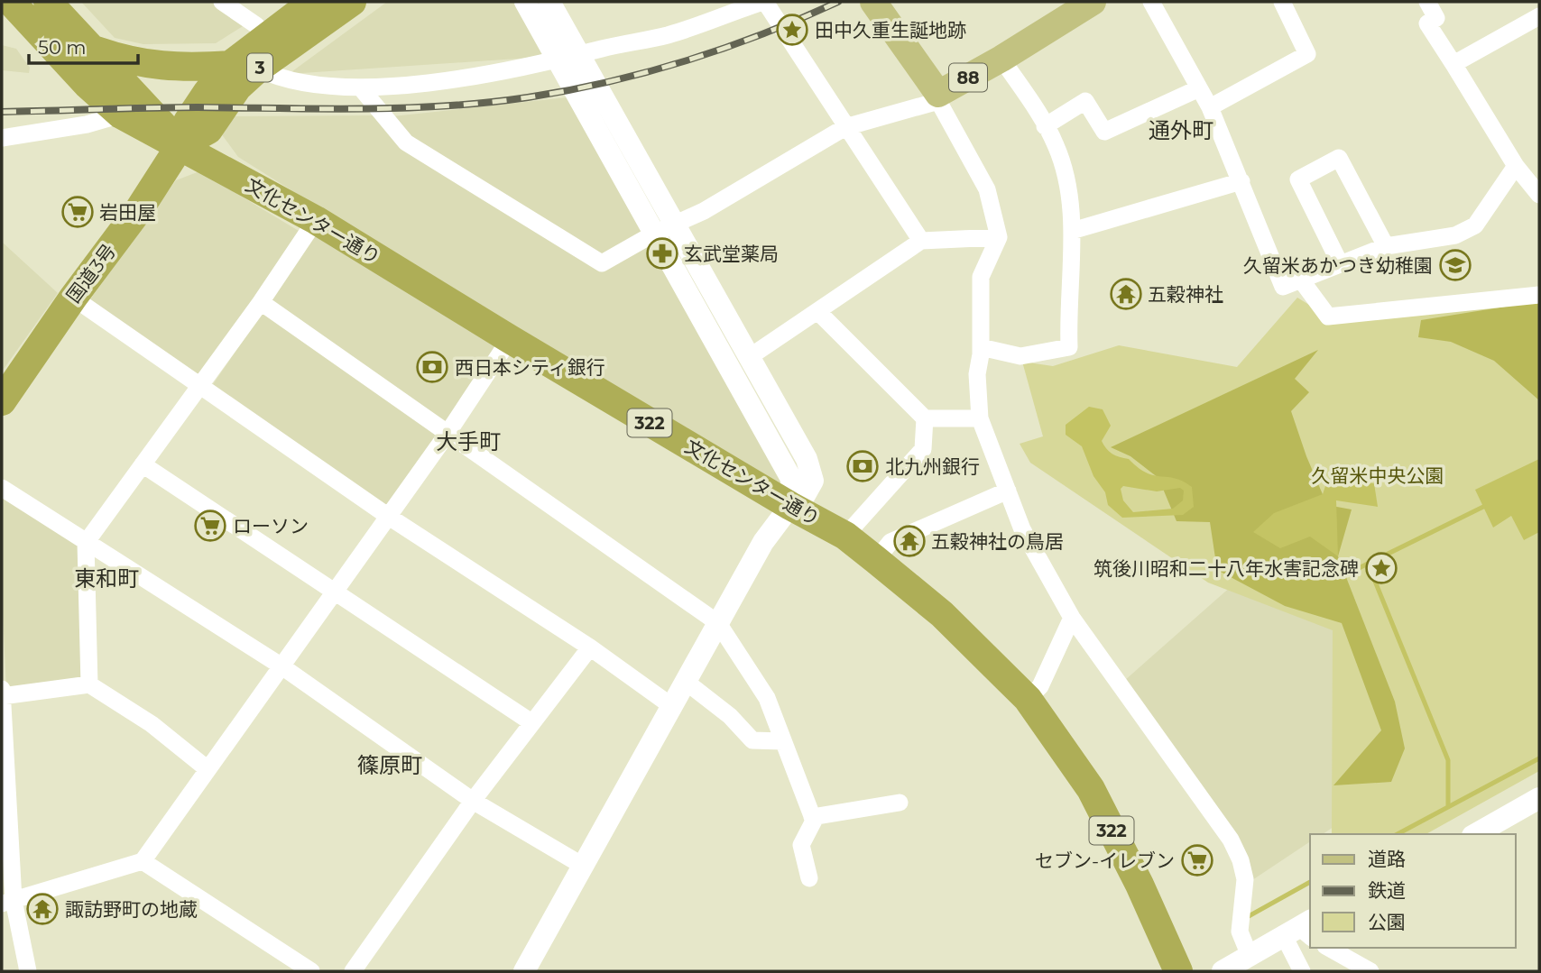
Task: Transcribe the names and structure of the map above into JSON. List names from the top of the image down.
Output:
{
  "streets": {
    "highway": [
      "3",
      "文化センター通り",
      "国道3号",
      "322"
    ],
    "main road": ["88"]
  },
  "crossings": [
    ["文化センター通り", "国道3号"]
  ],
  "districts": [
    "通外町",
    "大手町",
    "東和町",
    "篠原町"
  ],
  "parks": ["久留米中央公園"],
  "places": {
    "place": ["田中久重生誕地跡", "筑後川昭和二十八年水害記念碑"],
    "supermarket": ["岩田屋", "ローソン", "セブン-イレブン"],
    "pharmacy": ["玄武堂薬局"],
    "school or university": ["久留米あかつき幼稚園"],
    "temple": ["五穀神社", "五穀神社の鳥居", "諏訪野町の地蔵"],
    "bank": ["西日本シティ銀行", "北九州銀行"]
  },
  "legend": ["道路", "鉄道", "公園"],
  "scale_bar": "50 m"
}
